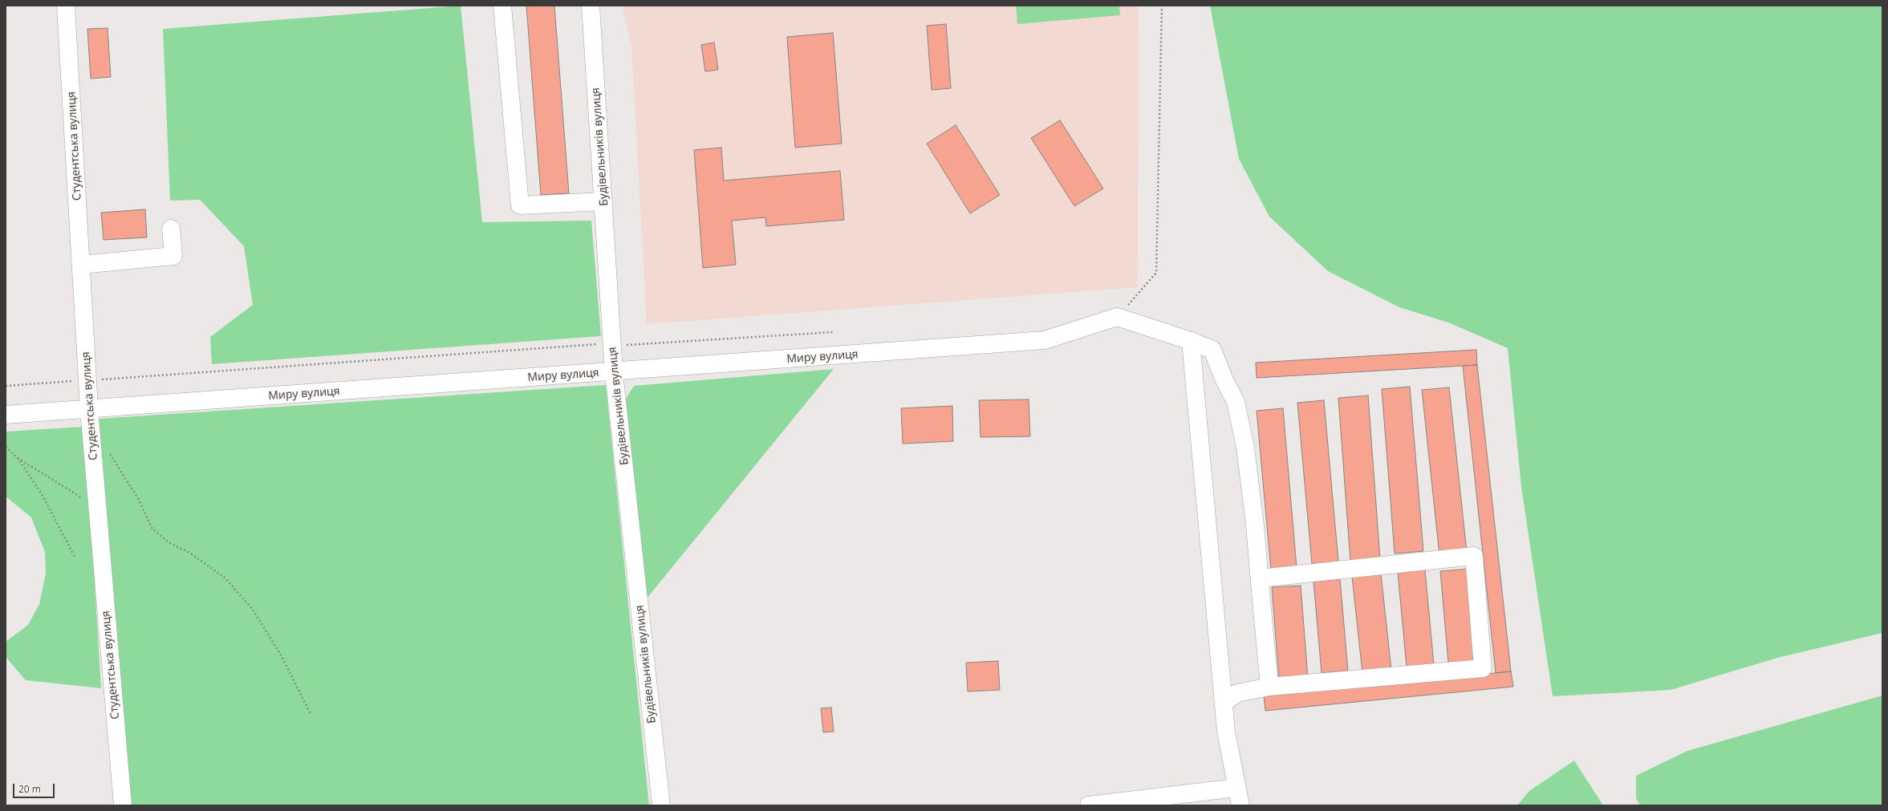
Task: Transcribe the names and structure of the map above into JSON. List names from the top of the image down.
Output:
{
  "streets": {
    "street": ["Студентська вулиця", "Будівельників вулиця", "Миру вулиця"]
  },
  "crossings": [
    ["Студентська вулиця", "Миру вулиця"],
    ["Будівельників вулиця", "Миру вулиця"]
  ],
  "scale_bar": "20 m"
}
